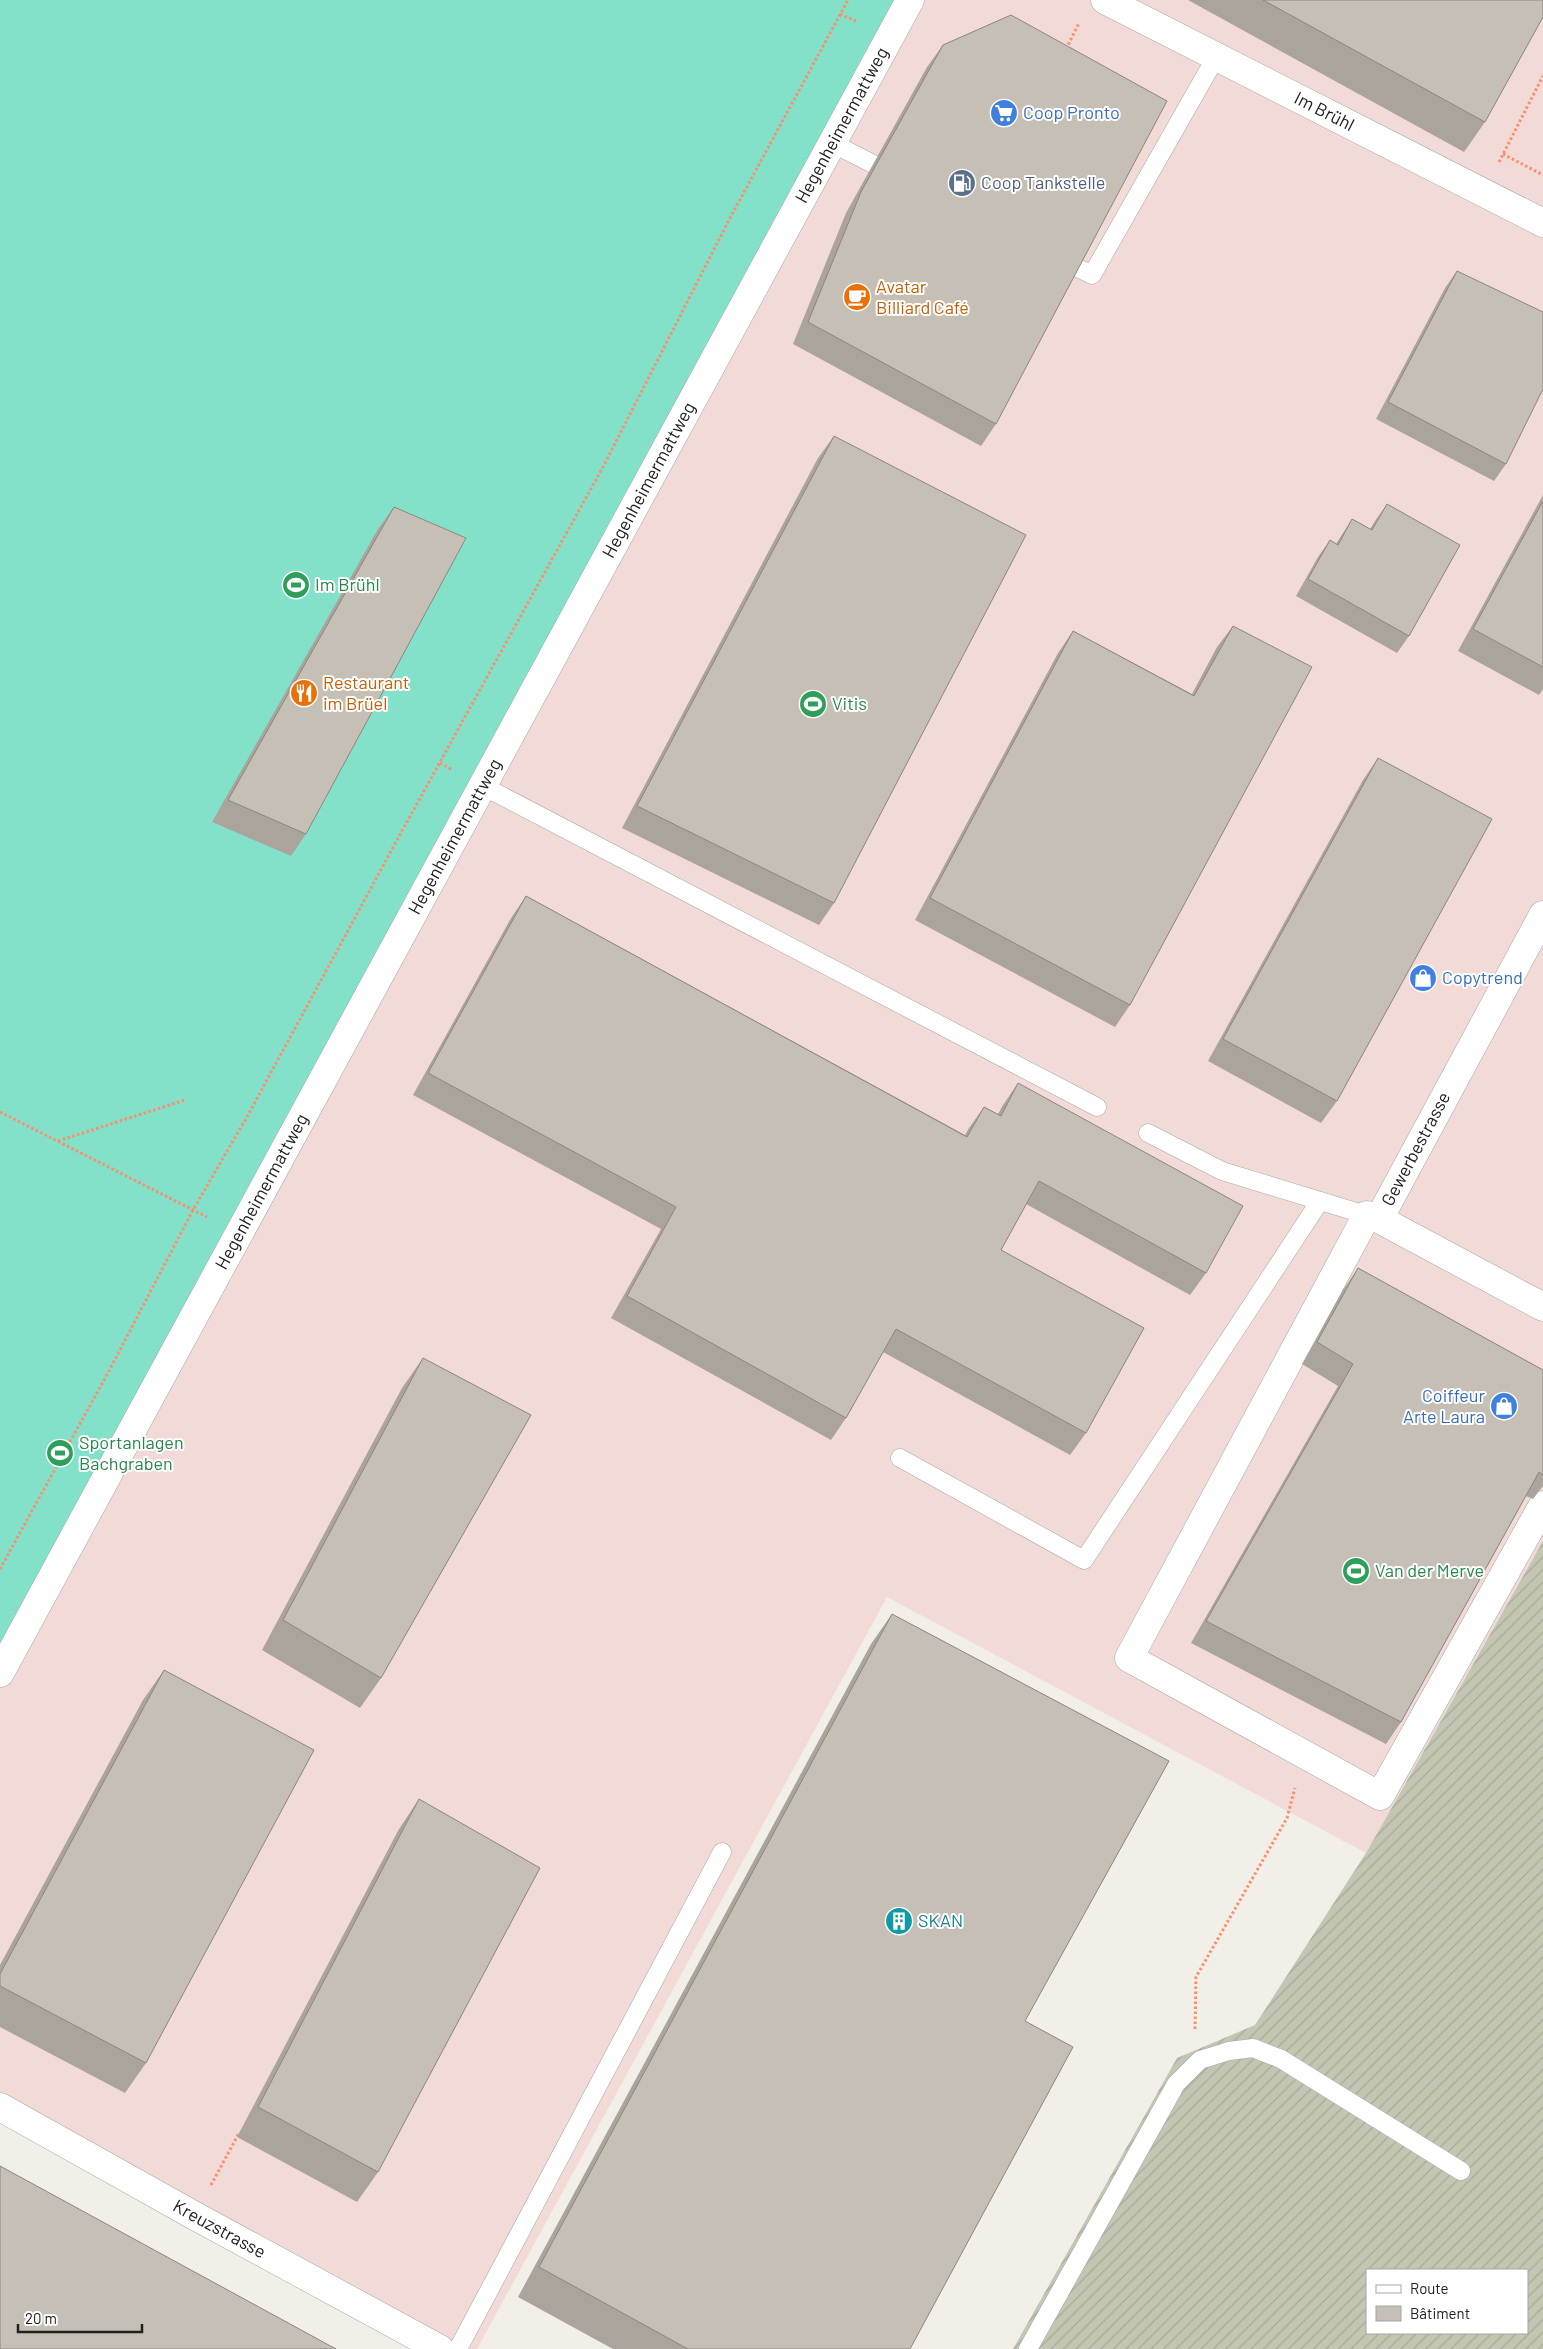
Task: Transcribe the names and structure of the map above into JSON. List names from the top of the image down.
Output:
{
  "streets": {
    "street": [
      "Im Brühl",
      "Hegenheimermattweg",
      "Gewerbestrasse",
      "Kreuzstrasse"
    ]
  },
  "places": {
    "supermarket": ["Coop Pronto"],
    "fuel station": ["Coop Tankstelle"],
    "cafe": ["Avatar Billiard Café"],
    "sports": [
      "Im Brühl",
      "Vitis",
      "Sportanlagen Bachgraben",
      "Van der Merve"
    ],
    "restaurant": ["Restaurant im Brüel"],
    "shop": ["Copytrend", "Coiffeur Arte Laura"],
    "building": ["SKAN"]
  },
  "legend": ["Route", "Bâtiment"],
  "scale_bar": "20 m"
}
